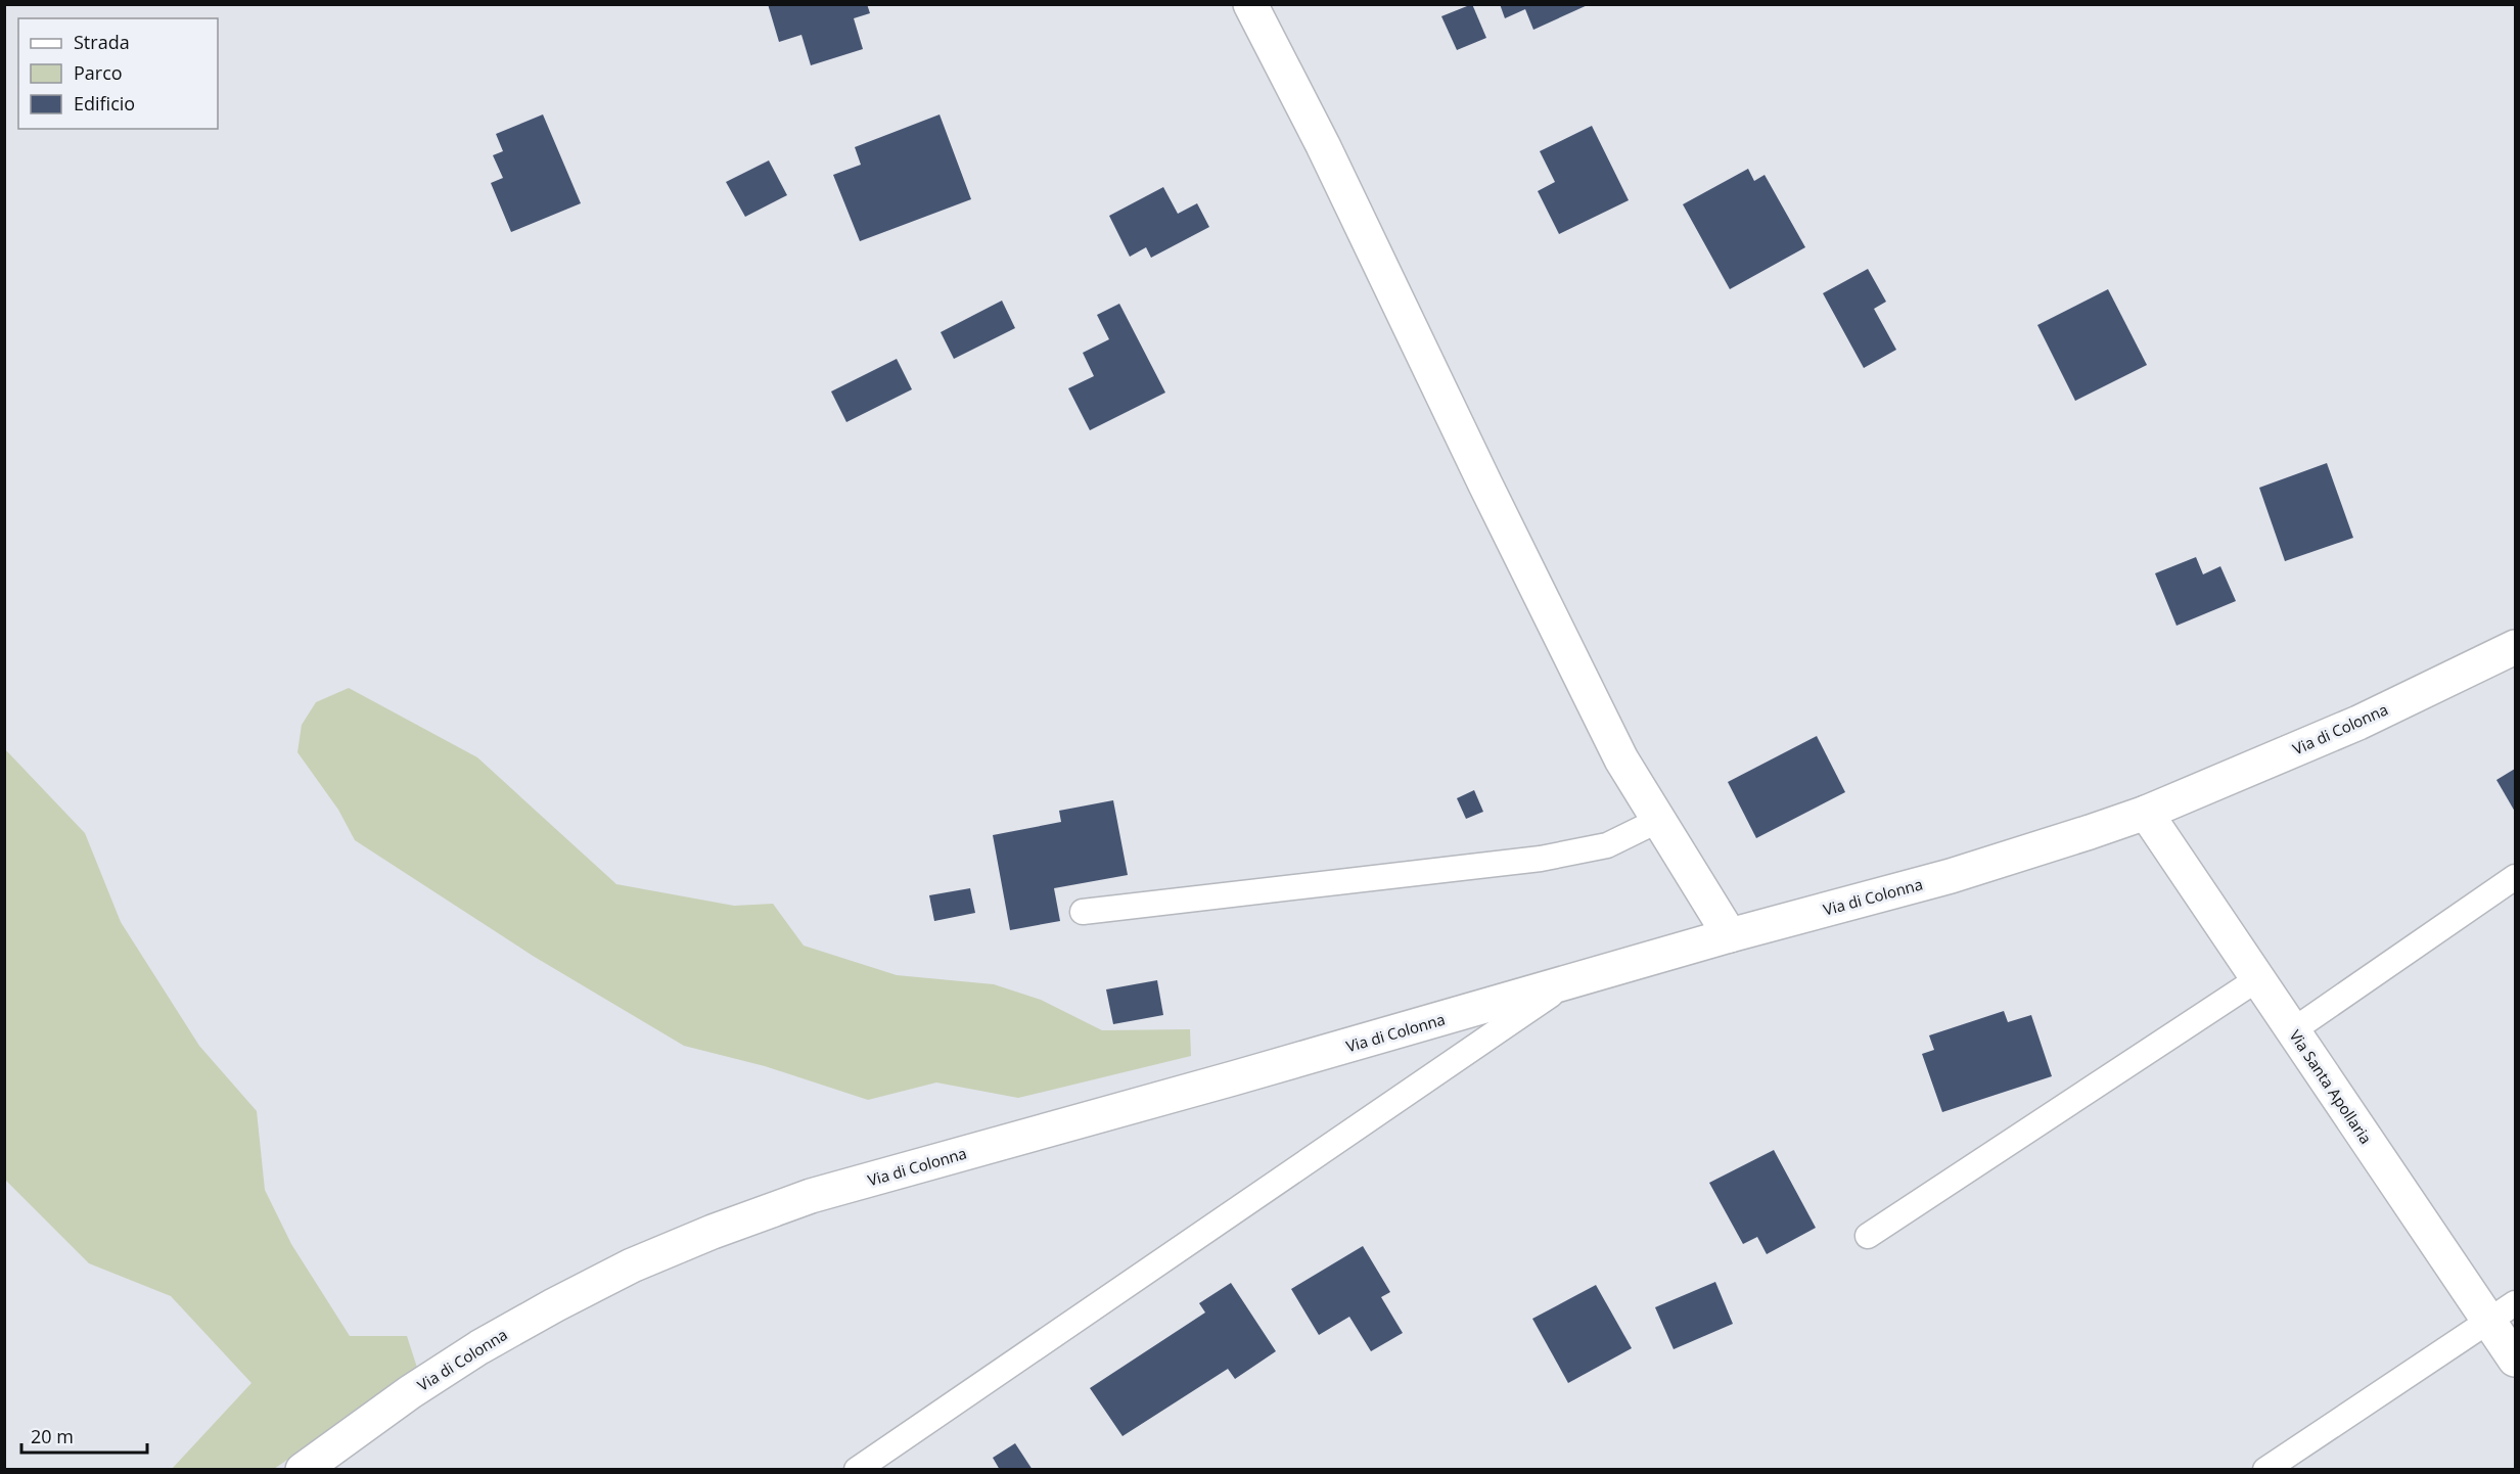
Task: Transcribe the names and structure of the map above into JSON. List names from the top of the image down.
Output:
{
  "streets": {
    "street": ["Via di Colonna", "Via Santa Apollaria"]
  },
  "crossings": [
    ["Via di Colonna", "Via Santa Apollaria"]
  ],
  "legend": ["Strada", "Parco", "Edificio"],
  "scale_bar": "20 m"
}
